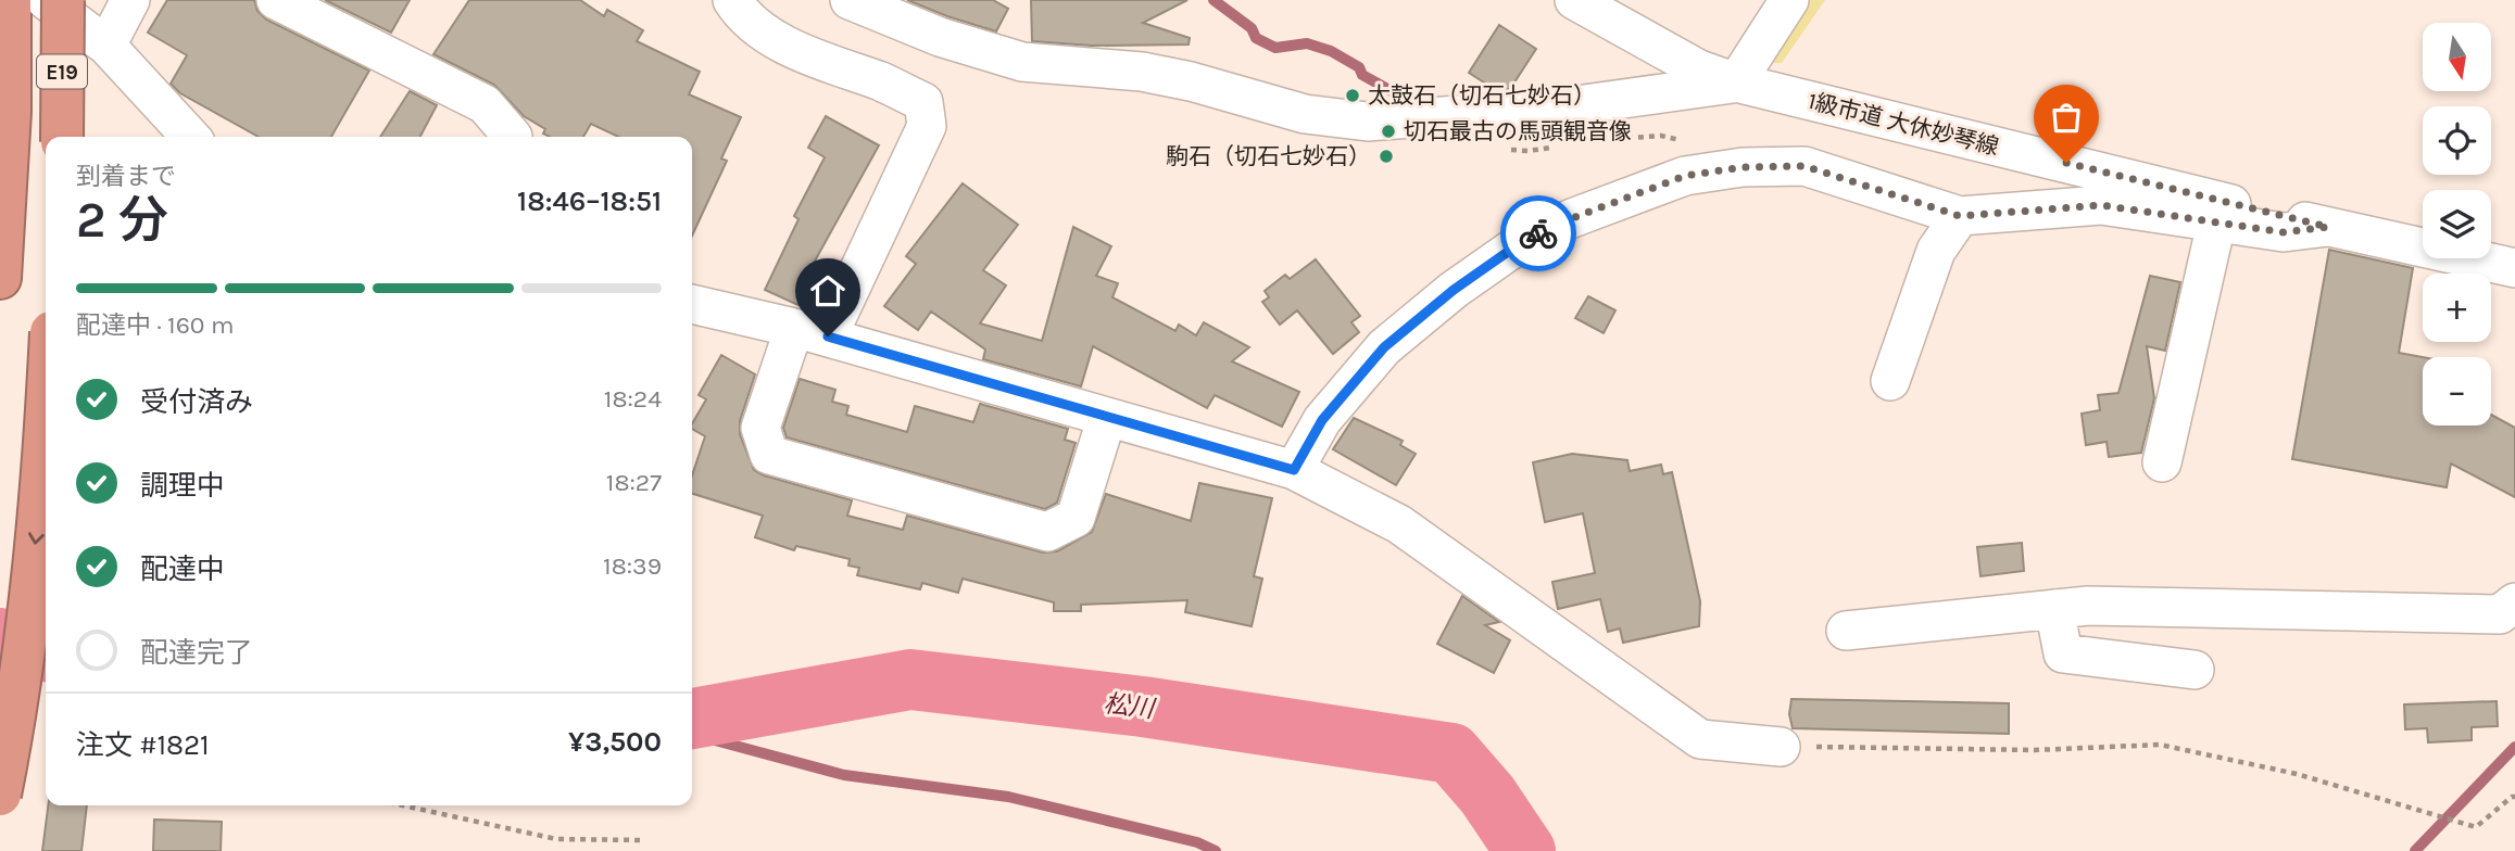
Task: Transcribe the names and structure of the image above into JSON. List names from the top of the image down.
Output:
{
  "streets": {
    "highway": ["E19"],
    "street": ["1級市道 大休妙琴線"]
  },
  "water": ["松川"],
  "places": ["太鼓石（切石七妙石）", "切石最古の馬頭観音像", "駒石（切石七妙石）"],
  "north": "bottom",
  "page": {
    "map_buttons": ["+", "−"],
    "heading": ["2 分", "到着まで", "18:46–18:51"],
    "panel": ["注文 #1821", "¥3,500"],
    "bar": "配達中 · 160 m",
    "list": [
      ["受付済み", "18:24"],
      ["調理中", "18:27"],
      ["配達中", "18:39"],
      "配達完了"
    ]
  }
}
